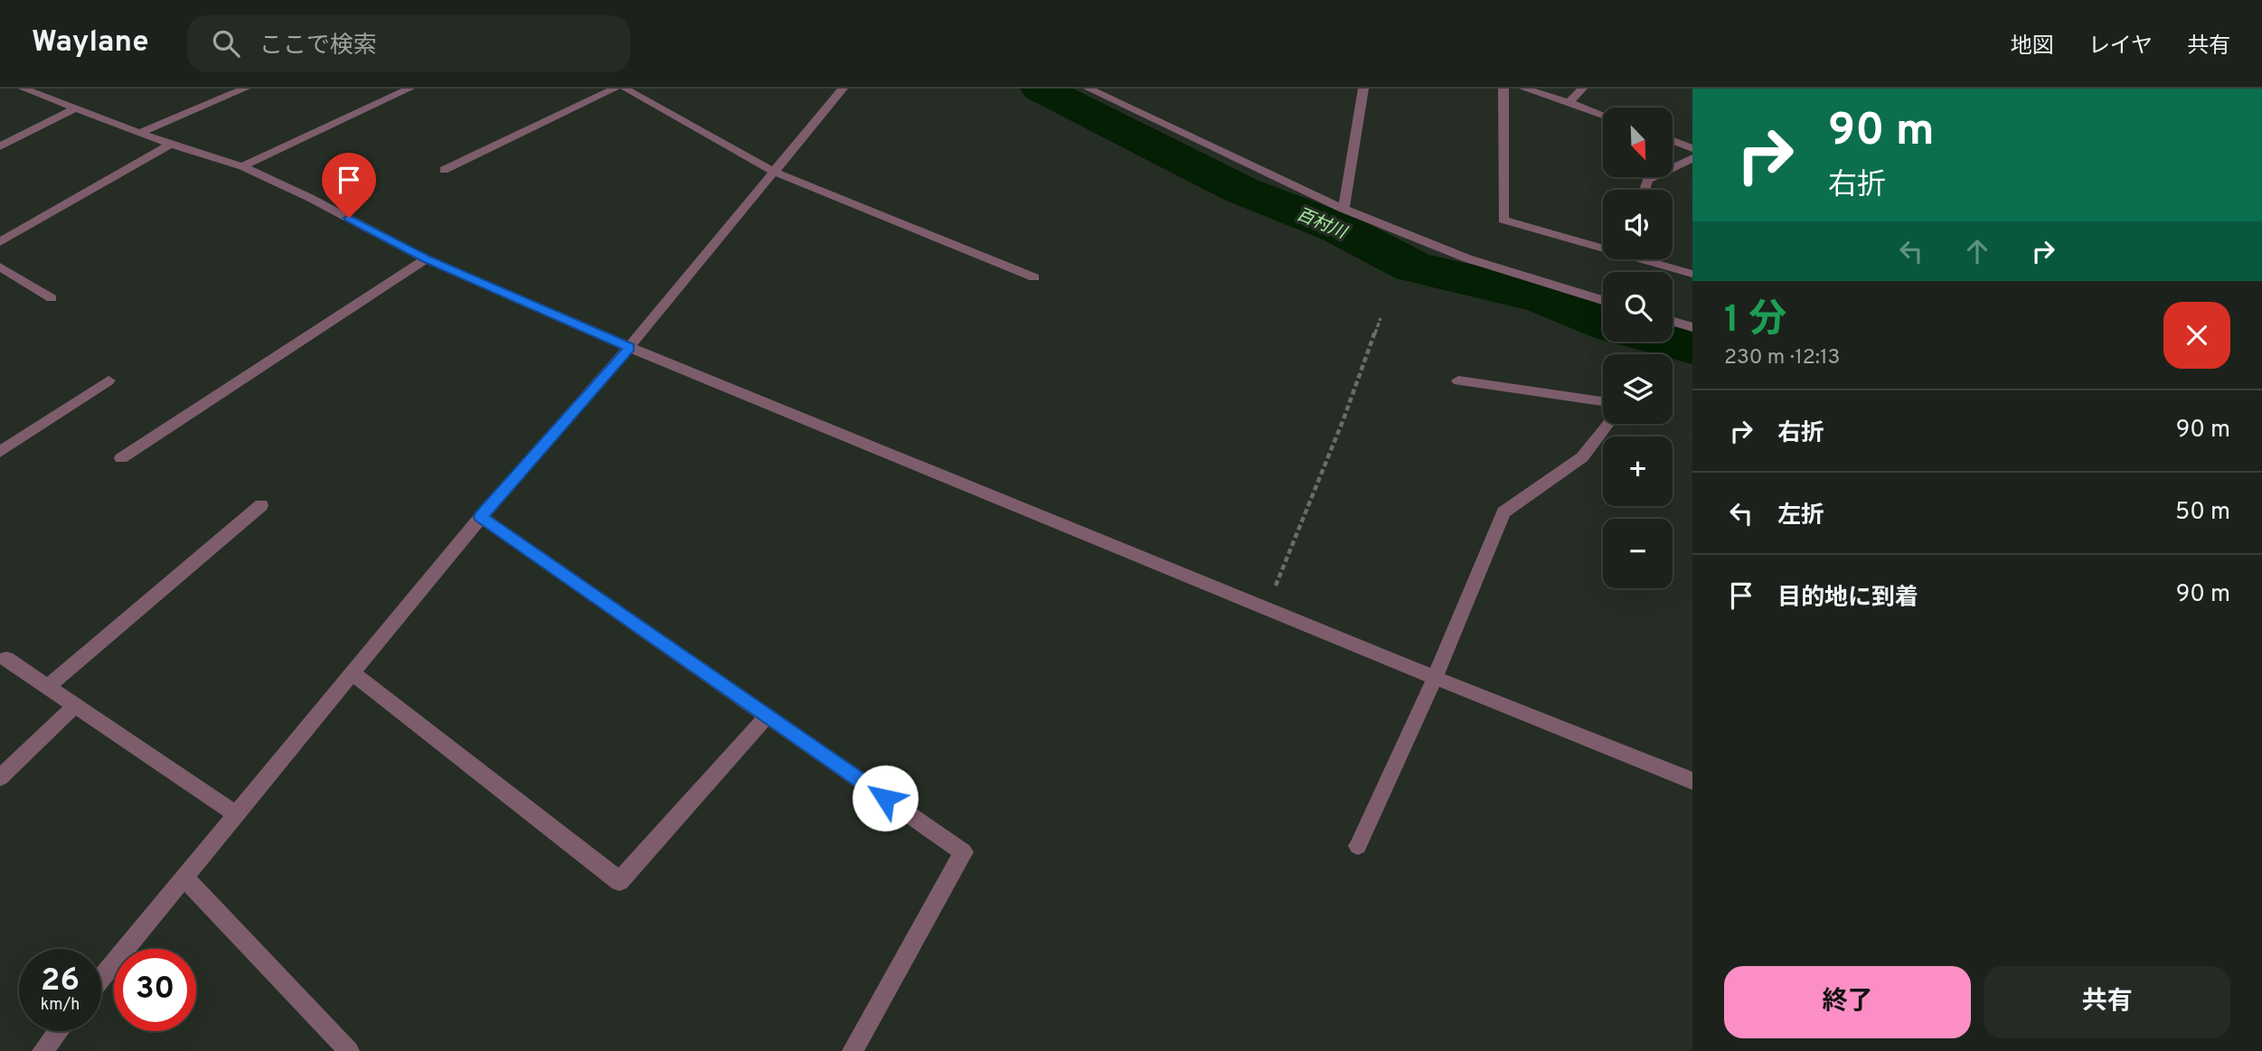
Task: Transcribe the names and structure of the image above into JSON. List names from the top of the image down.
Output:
{
  "water": ["百村川"],
  "north": "bottom right",
  "page": {
    "header": "Waylane",
    "search": "ここで検索",
    "nav": ["地図", "レイヤ", "共有"],
    "turn": ["90 m", "右折"],
    "map_buttons": ["+", "−"],
    "heading": ["1 分", "230 m · 12:13"],
    "list": [
      {
        "name": "右折",
        "value": "90 m"
      },
      {
        "name": "左折",
        "value": "50 m"
      },
      {
        "name": "目的地に到着",
        "value": "90 m"
      }
    ],
    "speed": "26 km/h",
    "limit": "30",
    "buttons": ["終了", "共有"]
  }
}
